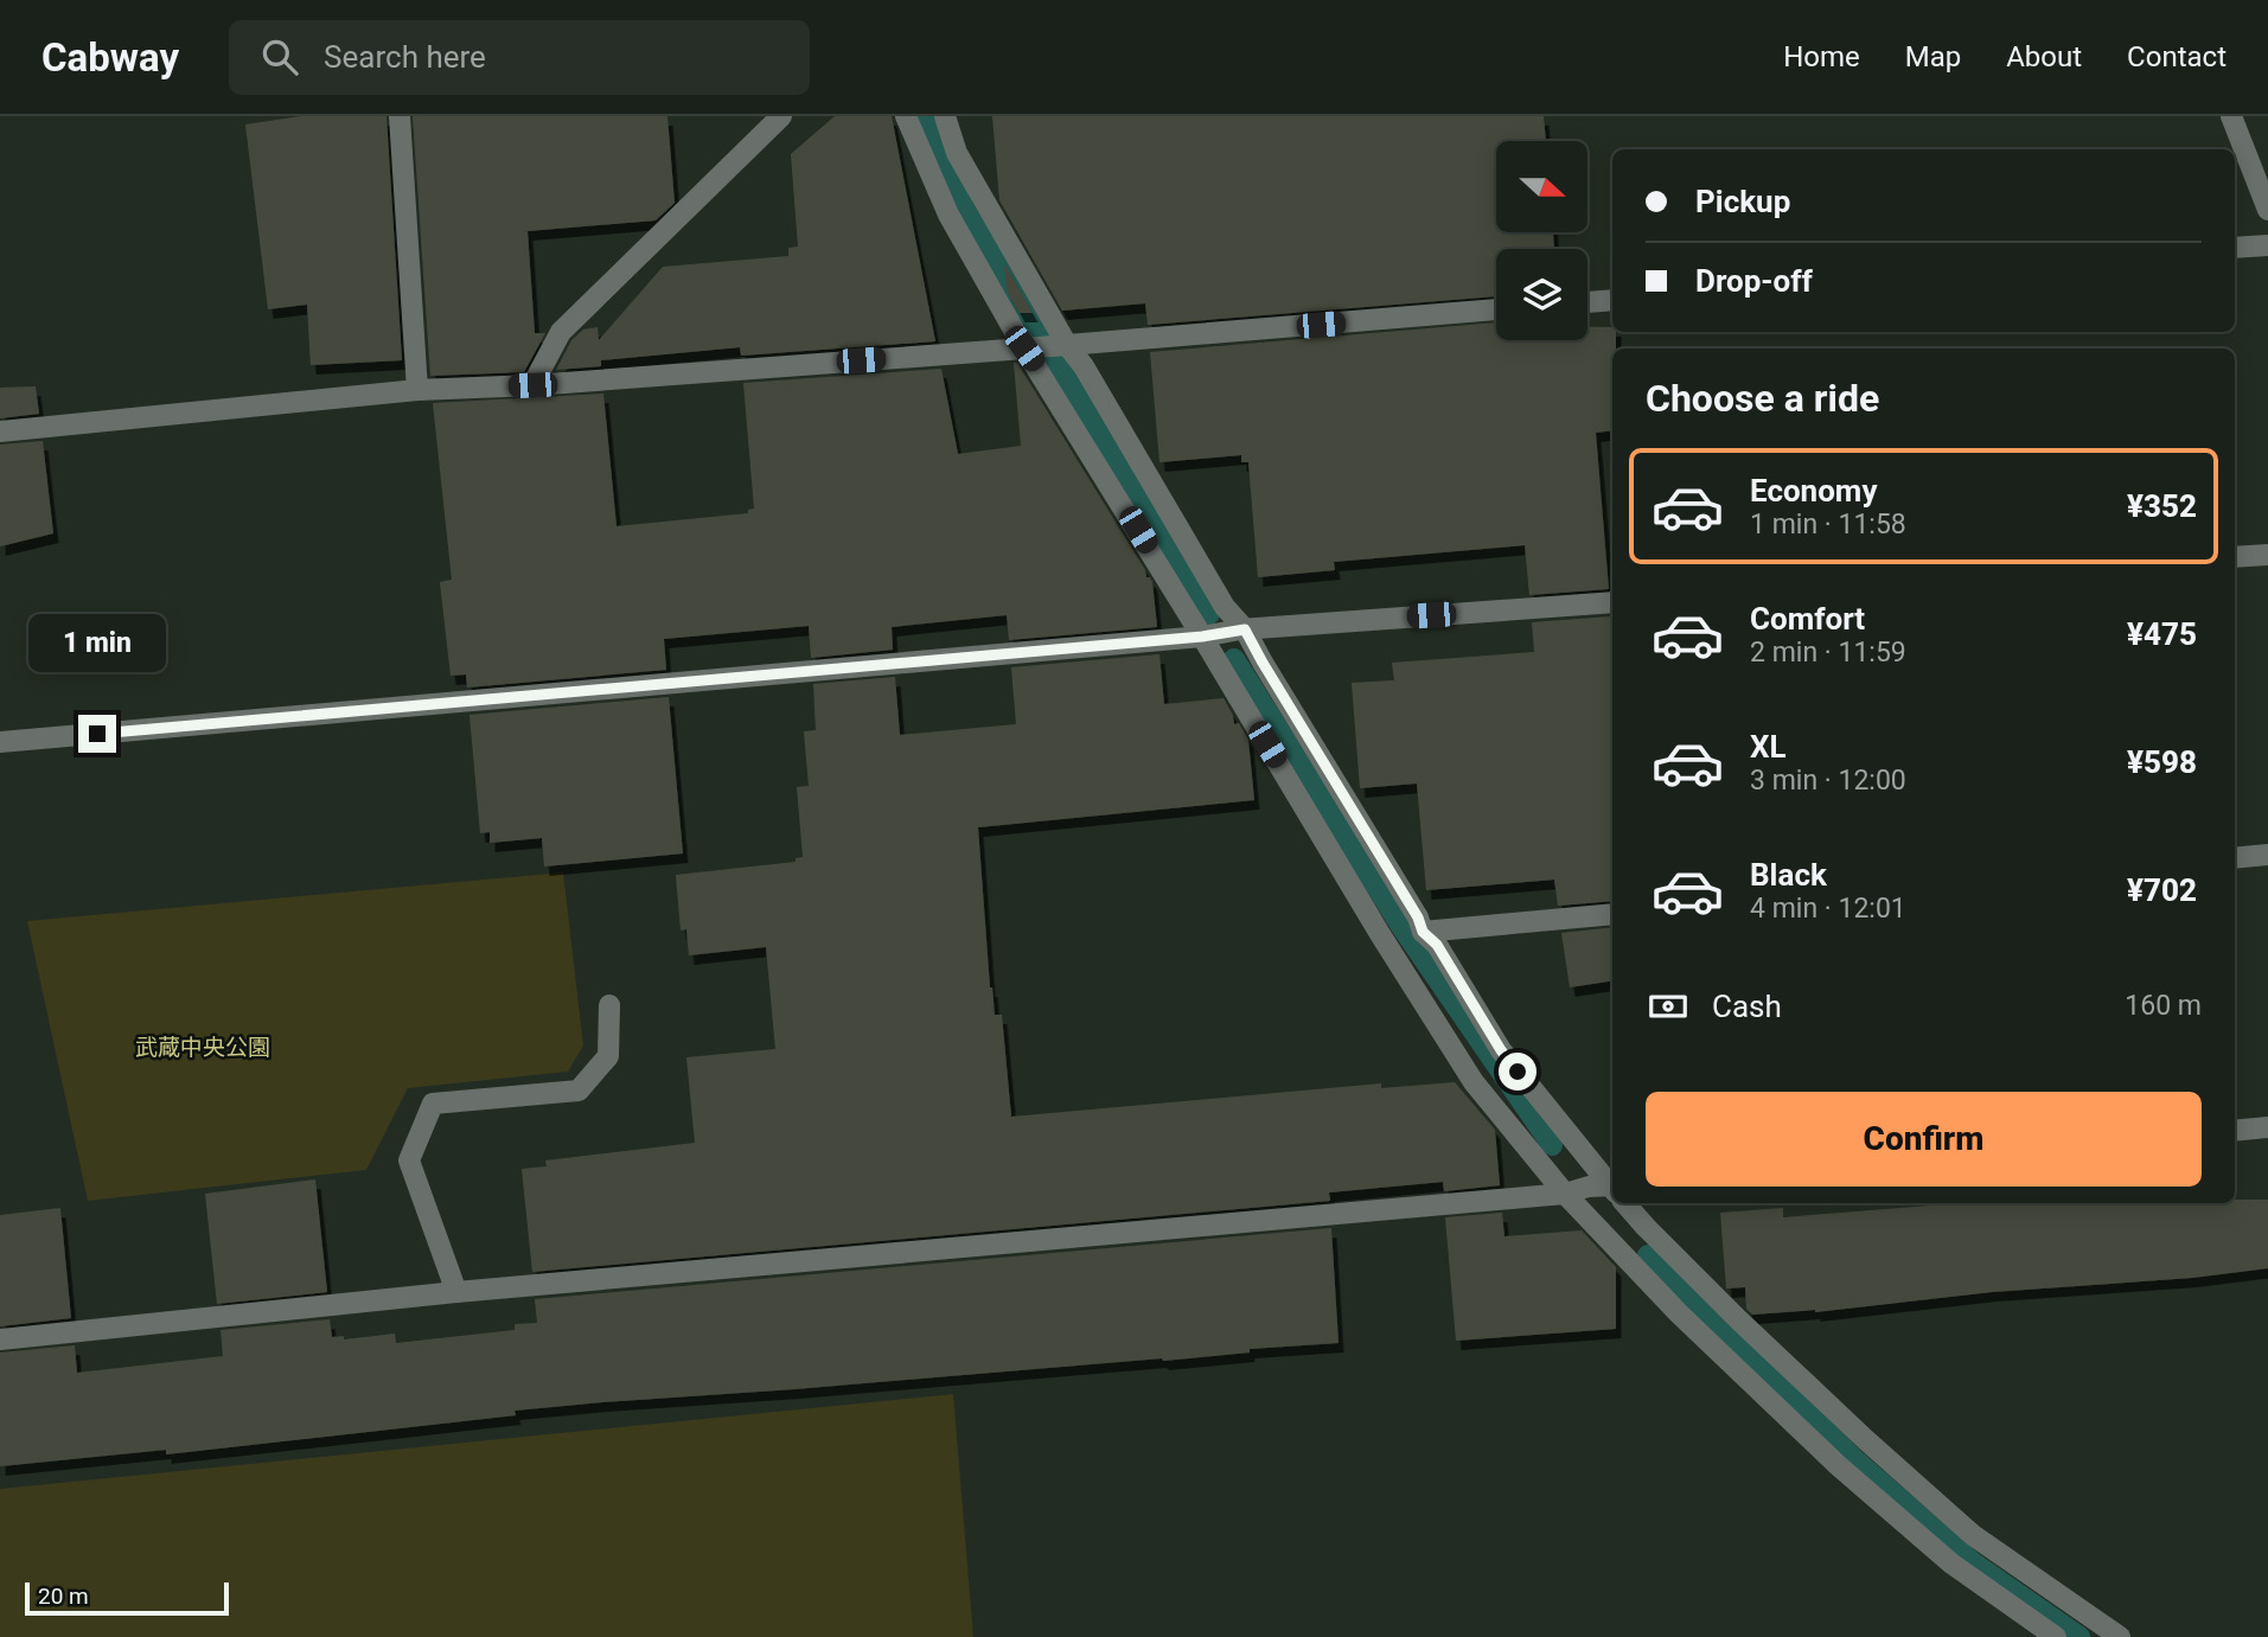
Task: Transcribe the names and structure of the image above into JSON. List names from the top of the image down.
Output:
{
  "parks": ["武蔵中央公園"],
  "scale_bar": "20 m",
  "north": "right",
  "page": {
    "header": "Cabway",
    "search": "Search here",
    "nav": [
      "Home",
      "Map",
      "About",
      "Contact"
    ],
    "banner": ["Pickup", "Drop-off"],
    "heading": "Choose a ride",
    "list": [
      {
        "name": "Economy",
        "note": "1 min · 11:58",
        "value": "¥352"
      },
      {
        "name": "Comfort",
        "note": "2 min · 11:59",
        "value": "¥475"
      },
      {
        "name": "XL",
        "note": "3 min · 12:00",
        "value": "¥598"
      },
      {
        "name": "Black",
        "note": "4 min · 12:01",
        "value": "¥702"
      }
    ],
    "bubble": "1 min",
    "pay": ["Cash", "160 m"],
    "buttons": "Confirm",
    "scale": "20 m"
  }
}
